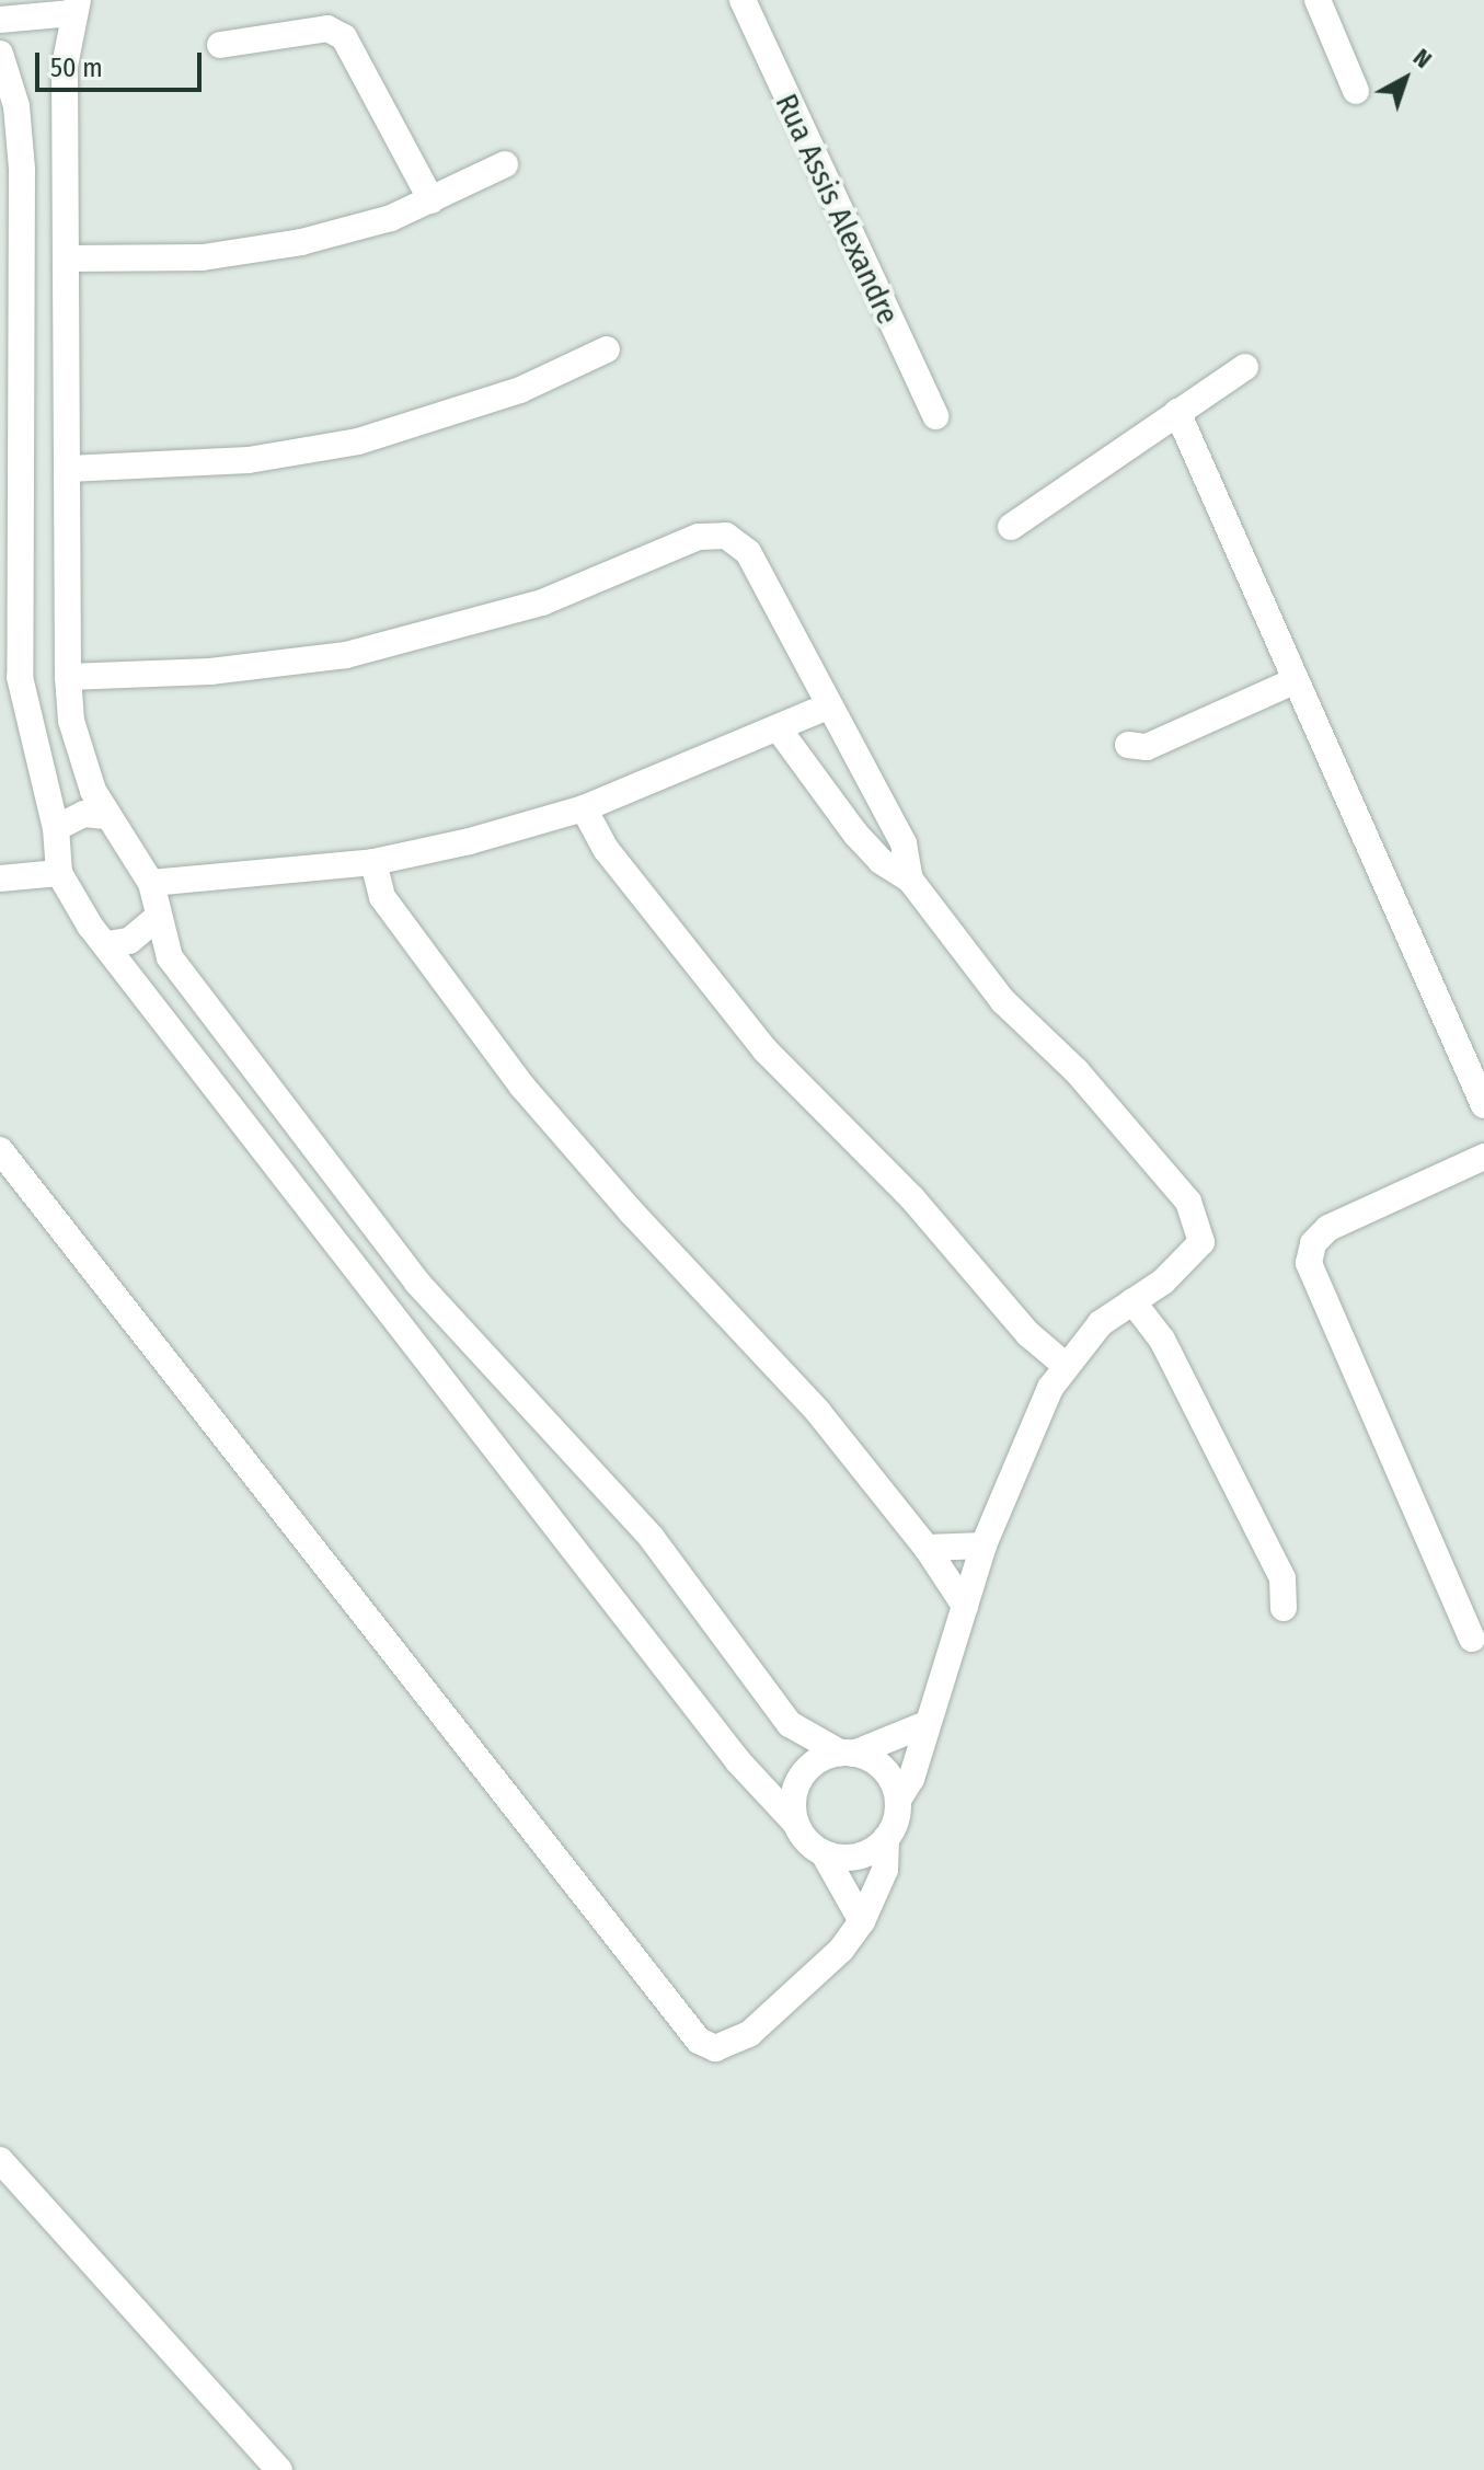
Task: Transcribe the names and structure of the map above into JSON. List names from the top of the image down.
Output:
{
  "streets": {
    "street": ["Rua Assis Alexandre"]
  },
  "scale_bar": "50 m",
  "north": "top right"
}
